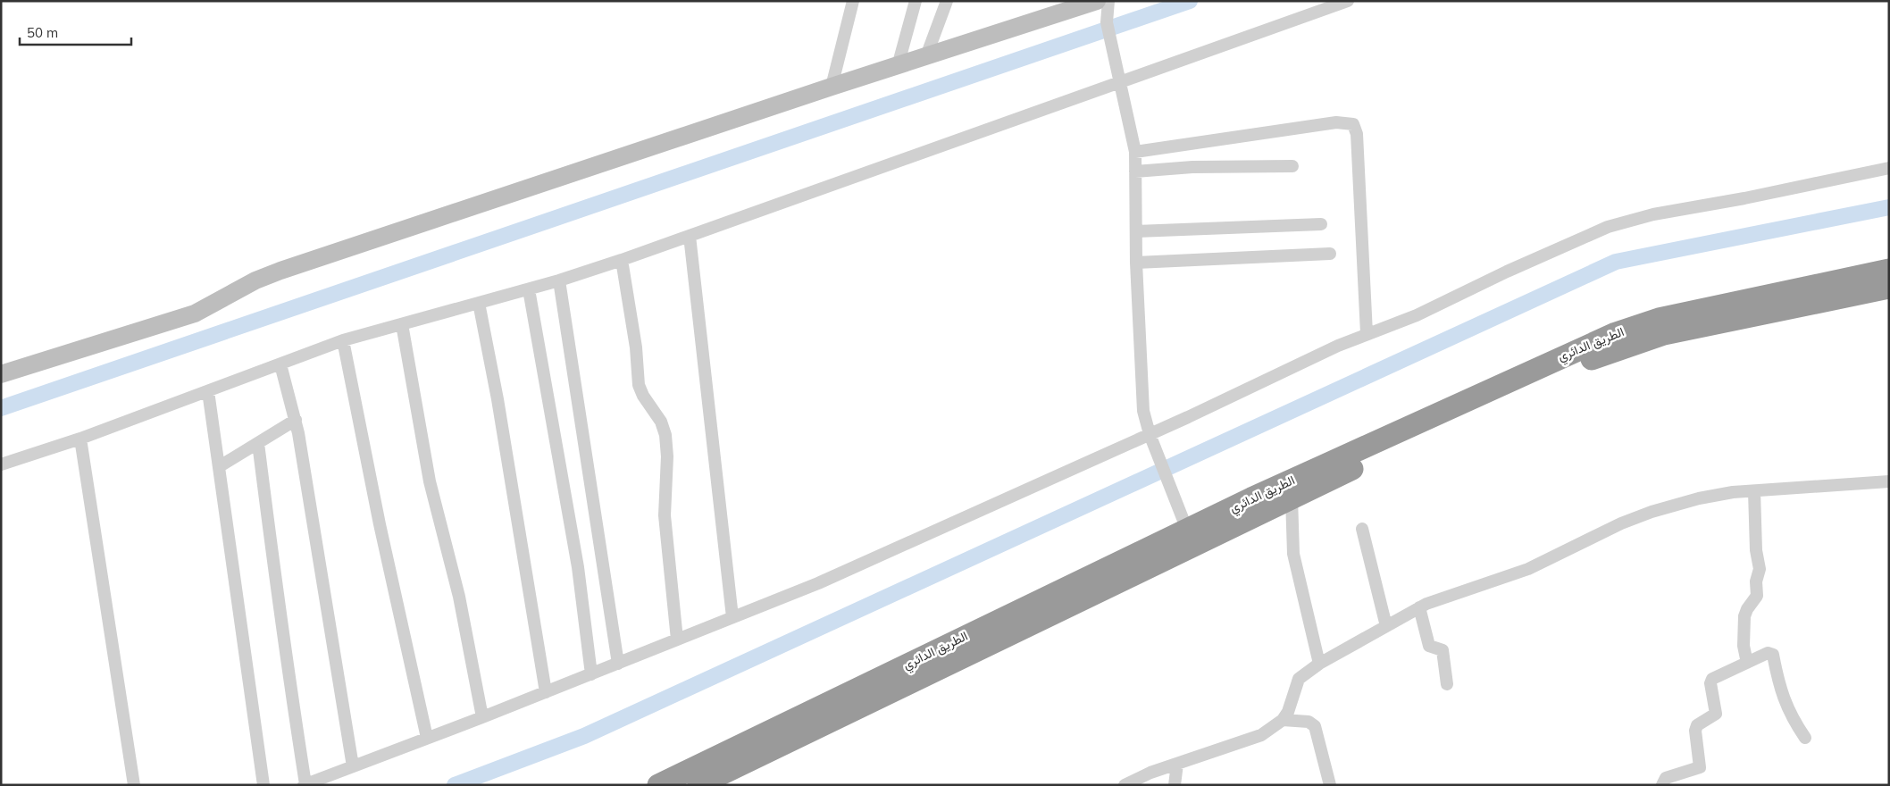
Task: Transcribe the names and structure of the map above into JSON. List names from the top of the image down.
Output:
{
  "streets": {
    "highway": ["الطريق الدائري"]
  },
  "scale_bar": "50 m"
}
